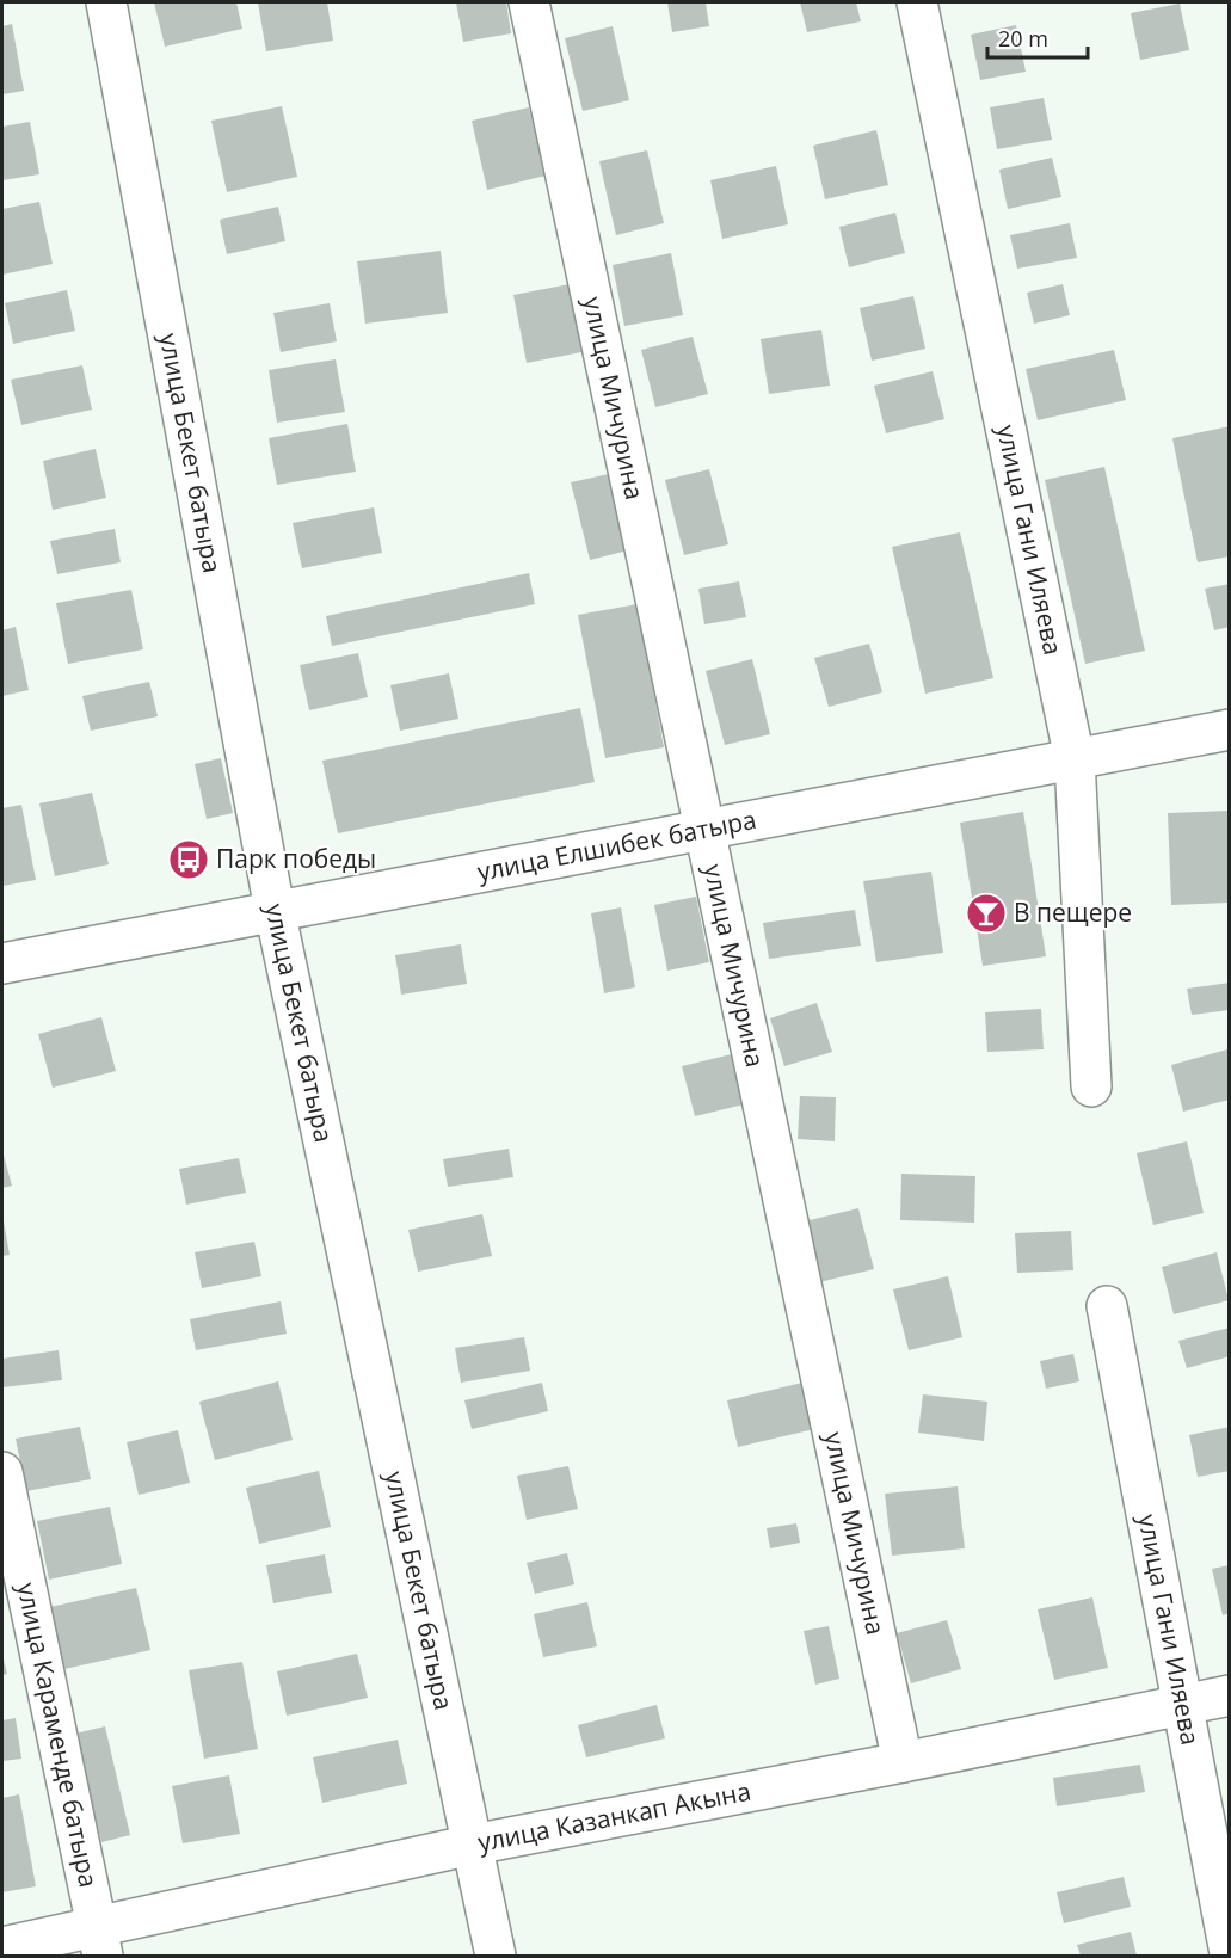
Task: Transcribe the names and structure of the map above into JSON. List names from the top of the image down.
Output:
{
  "streets": {
    "street": [
      "улица Мичурина",
      "улица Бекет батыра",
      "улица Гани Иляева",
      "улица Елшибек батыра",
      "улица Караменде батыра",
      "улица Казанкап Акына"
    ]
  },
  "crossings": [
    ["улица Мичурина", "улица Елшибек батыра"],
    ["улица Мичурина", "улица Казанкап Акына"],
    ["улица Бекет батыра", "улица Елшибек батыра"],
    ["улица Бекет батыра", "улица Казанкап Акына"],
    ["улица Гани Иляева", "улица Елшибек батыра"],
    ["улица Гани Иляева", "улица Казанкап Акына"],
    ["улица Караменде батыра", "улица Казанкап Акына"]
  ],
  "places": {
    "bus stop": ["Парк победы"],
    "bar": ["В пещере"]
  },
  "scale_bar": "20 m"
}
